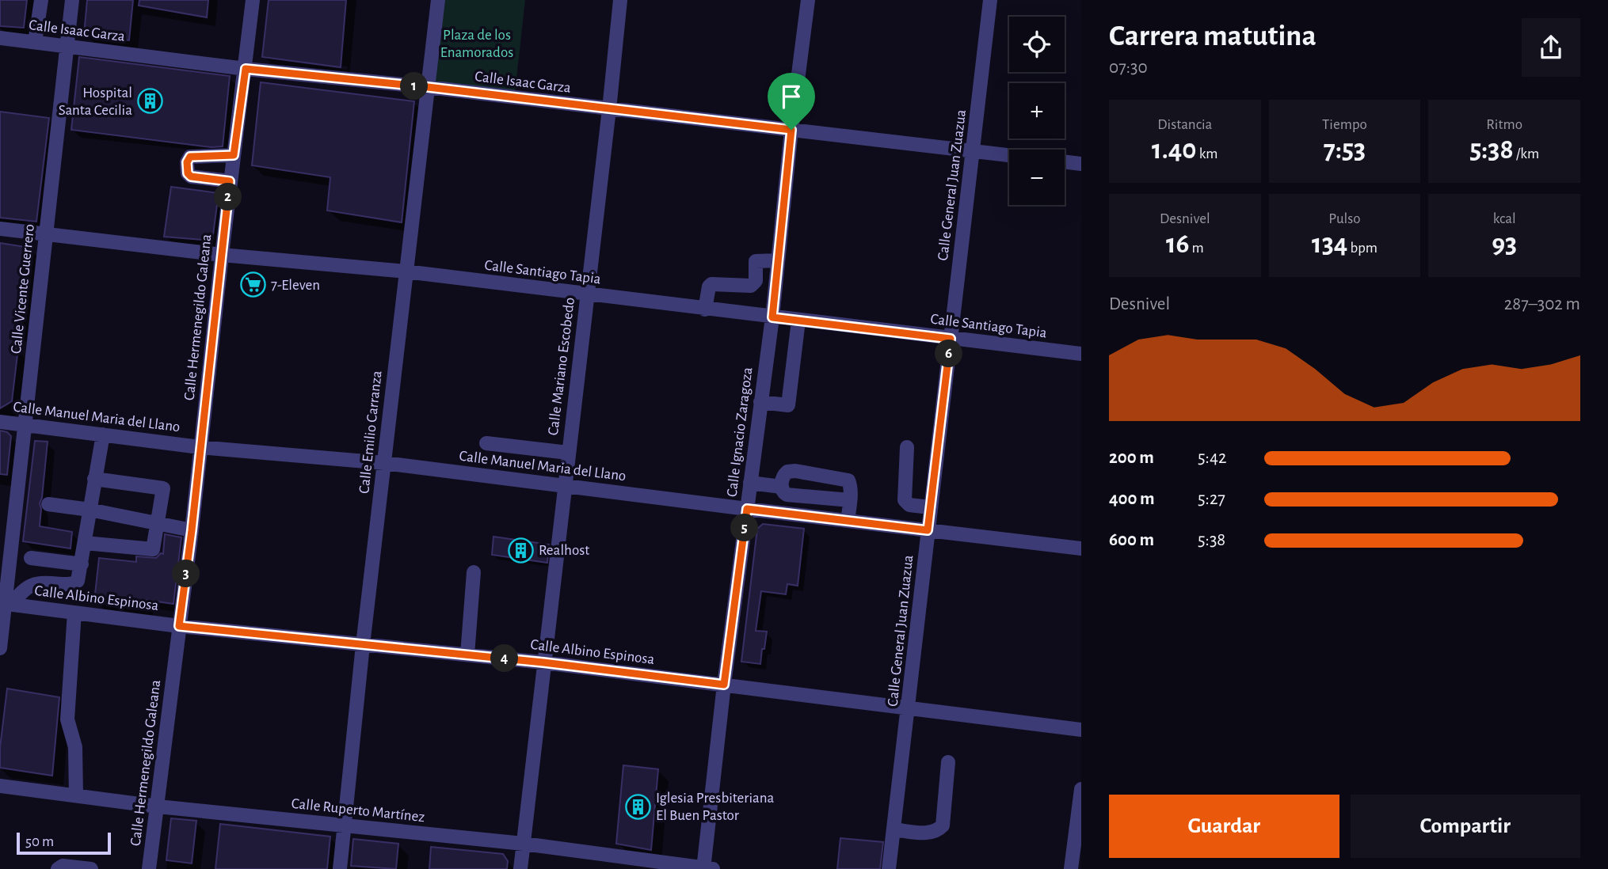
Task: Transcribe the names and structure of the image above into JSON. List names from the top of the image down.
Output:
{
  "streets": {
    "street": [
      "Calle Isaac Garza",
      "Calle General Juan Zuazua",
      "Calle Santiago Tapia",
      "Calle Vicente Guerrero",
      "Calle Hermenegildo Galeana",
      "Calle Mariano Escobedo",
      "Calle Manuel Maria del Llano",
      "Calle Emilio Carranza",
      "Calle Ignacio Zaragoza",
      "Calle Albino Espinosa",
      "Calle Ruperto Martínez"
    ]
  },
  "crossings": [
    ["Calle Isaac Garza", "Calle General Juan Zuazua"],
    ["Calle Isaac Garza", "Calle Vicente Guerrero"],
    ["Calle Isaac Garza", "Calle Hermenegildo Galeana"],
    ["Calle Isaac Garza", "Calle Mariano Escobedo"],
    ["Calle Isaac Garza", "Calle Emilio Carranza"],
    ["Calle Isaac Garza", "Calle Ignacio Zaragoza"],
    ["Calle General Juan Zuazua", "Calle Santiago Tapia"],
    ["Calle General Juan Zuazua", "Calle Manuel Maria del Llano"],
    ["Calle General Juan Zuazua", "Calle Albino Espinosa"],
    ["Calle Santiago Tapia", "Calle Vicente Guerrero"],
    ["Calle Santiago Tapia", "Calle Hermenegildo Galeana"],
    ["Calle Santiago Tapia", "Calle Mariano Escobedo"],
    ["Calle Santiago Tapia", "Calle Emilio Carranza"],
    ["Calle Santiago Tapia", "Calle Ignacio Zaragoza"],
    ["Calle Vicente Guerrero", "Calle Manuel Maria del Llano"],
    ["Calle Vicente Guerrero", "Calle Albino Espinosa"],
    ["Calle Hermenegildo Galeana", "Calle Manuel Maria del Llano"],
    ["Calle Hermenegildo Galeana", "Calle Albino Espinosa"],
    ["Calle Hermenegildo Galeana", "Calle Ruperto Martínez"],
    ["Calle Mariano Escobedo", "Calle Manuel Maria del Llano"],
    ["Calle Mariano Escobedo", "Calle Albino Espinosa"],
    ["Calle Mariano Escobedo", "Calle Ruperto Martínez"],
    ["Calle Manuel Maria del Llano", "Calle Emilio Carranza"],
    ["Calle Manuel Maria del Llano", "Calle Ignacio Zaragoza"],
    ["Calle Emilio Carranza", "Calle Albino Espinosa"],
    ["Calle Emilio Carranza", "Calle Ruperto Martínez"],
    ["Calle Ignacio Zaragoza", "Calle Albino Espinosa"],
    ["Calle Ignacio Zaragoza", "Calle Ruperto Martínez"]
  ],
  "parks": ["Plaza de los Enamorados"],
  "places": {
    "building": ["Hospital Santa Cecilia", "Realhost", "Iglesia Presbiteriana El Buen Pastor"],
    "supermarket": ["7-Eleven"]
  },
  "scale_bar": "50 m",
  "page": {
    "heading": ["Carrera matutina", "07:30"],
    "map_buttons": ["+", "−"],
    "pins": [
      "1",
      "2",
      "6",
      "5",
      "3",
      "4"
    ],
    "stats": [
      ["Distancia", "1.40 km"],
      ["Tiempo", "7:53"],
      ["Ritmo", "5:38 /km"],
      ["Desnivel", "16 m"],
      ["Pulso", "134 bpm"],
      ["kcal", "93"]
    ],
    "chart": ["Desnivel", "287–302 m"],
    "list": [
      {
        "name": "200 m",
        "note": "5:42"
      },
      {
        "name": "400 m",
        "note": "5:27"
      },
      {
        "name": "600 m",
        "note": "5:38"
      }
    ],
    "buttons": ["Guardar", "Compartir"],
    "scale": "50 m"
  }
}
